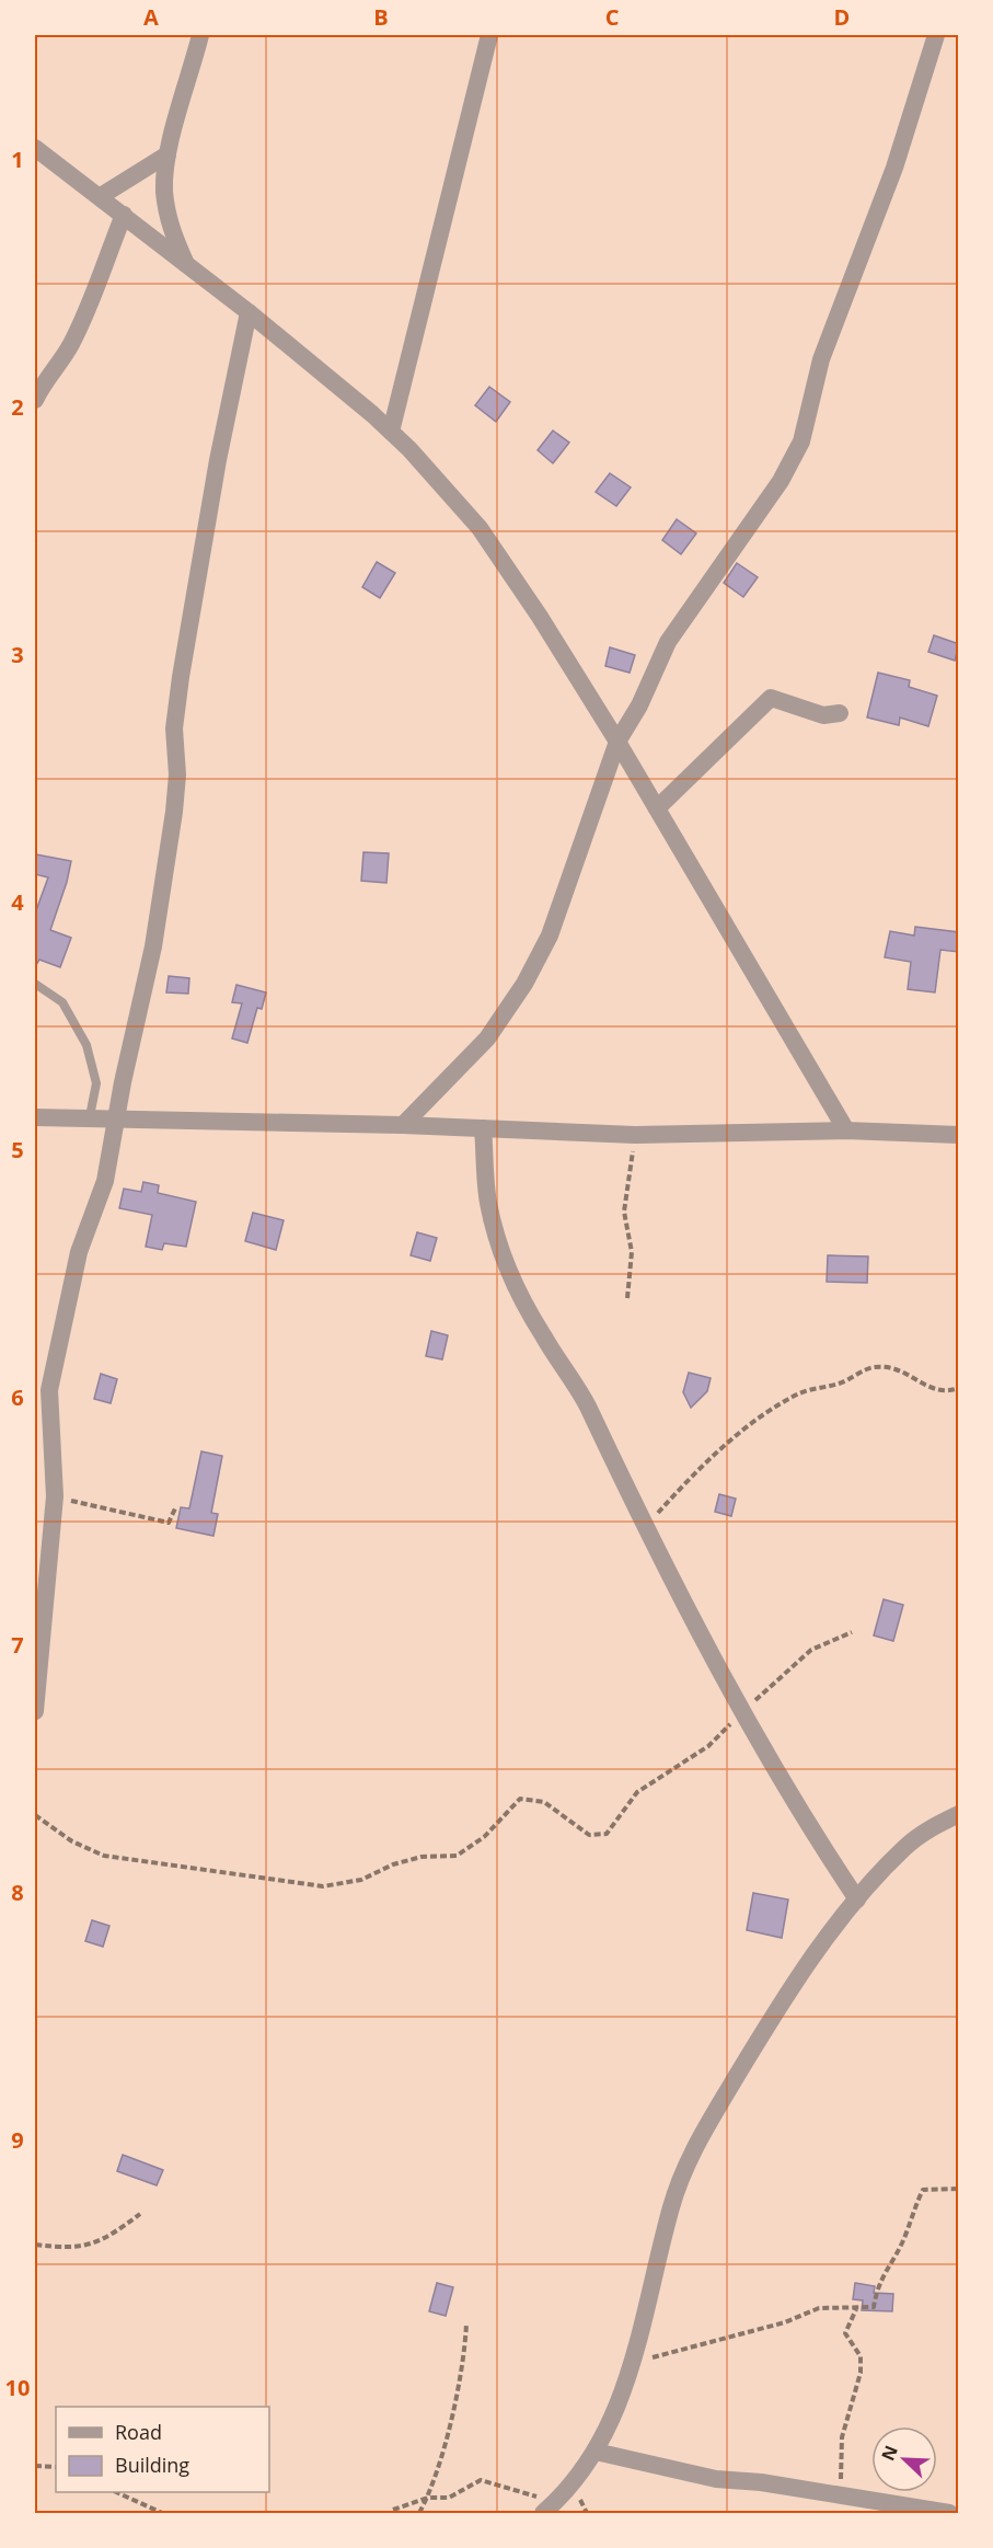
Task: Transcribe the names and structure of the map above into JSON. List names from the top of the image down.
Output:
{
  "legend": ["Road", "Building"],
  "north": "top left",
  "grid": {
    "columns": [
      "A",
      "B",
      "C",
      "D"
    ],
    "rows": [
      "1",
      "2",
      "3",
      "4",
      "5",
      "6",
      "7",
      "8",
      "9",
      "10"
    ]
  }
}
